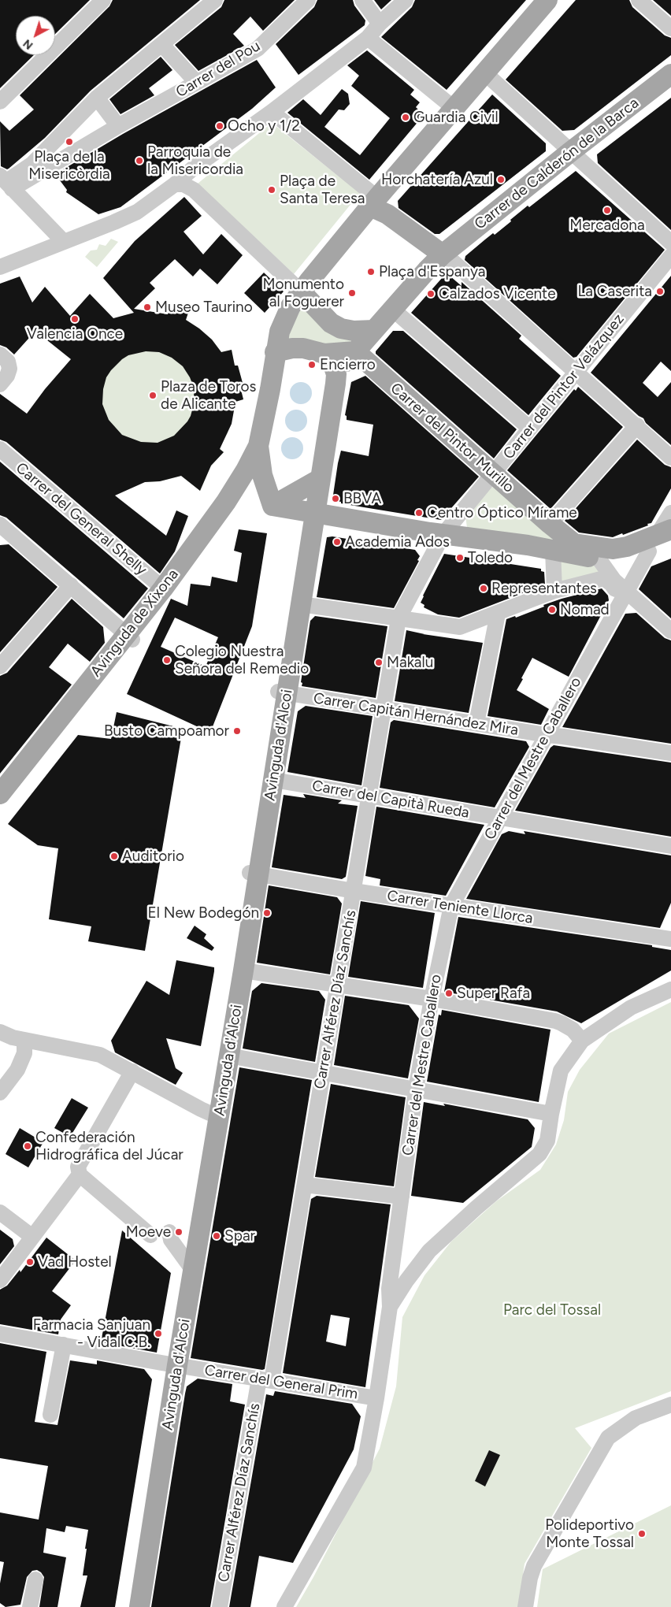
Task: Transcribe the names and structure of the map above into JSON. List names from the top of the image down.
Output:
{
  "streets": {
    "main road": [
      "Carrer de Calderón de la Barca",
      "Carrer del Pintor Murillo",
      "Avinguda de Xixona",
      "Avinguda d'Alcoi"
    ],
    "street": [
      "Carrer del Pou",
      "Carrer del Pintor Velázquez",
      "Carrer del General Shelly",
      "Carrer Capitán Hernández Mira",
      "Carrer del Mestre Caballero",
      "Carrer del Capità Rueda",
      "Carrer Teniente Llorca",
      "Carrer Alférez Díaz Sanchís",
      "Carrer del General Prim"
    ]
  },
  "crossings": [
    ["Carrer del Pintor Velázquez", "Carrer del Pintor Murillo"],
    ["Carrer del Pintor Velázquez", "Carrer Alférez Díaz Sanchís"],
    ["Carrer del Pintor Murillo", "Carrer del Mestre Caballero"],
    ["Carrer del General Shelly", "Avinguda de Xixona"],
    ["Carrer Capitán Hernández Mira", "Avinguda d'Alcoi"],
    ["Carrer Capitán Hernández Mira", "Carrer del Mestre Caballero"],
    ["Carrer Capitán Hernández Mira", "Carrer Alférez Díaz Sanchís"],
    ["Avinguda d'Alcoi", "Carrer del Capità Rueda"],
    ["Avinguda d'Alcoi", "Carrer Teniente Llorca"],
    ["Avinguda d'Alcoi", "Carrer del General Prim"],
    ["Carrer del Mestre Caballero", "Carrer del Capità Rueda"],
    ["Carrer del Mestre Caballero", "Carrer Teniente Llorca"],
    ["Carrer del Mestre Caballero", "Carrer del General Prim"],
    ["Carrer del Capità Rueda", "Carrer Alférez Díaz Sanchís"],
    ["Carrer Teniente Llorca", "Carrer Alférez Díaz Sanchís"],
    ["Carrer Alférez Díaz Sanchís", "Carrer del General Prim"]
  ],
  "parks": ["Parc del Tossal"],
  "places": [
    "Guardia Civil",
    "Ocho y 1/2",
    "Plaça de la Misericòrdia",
    "Parroquia de la Misericordia",
    "Horchatería Azul",
    "Plaça de Santa Teresa",
    "Mercadona",
    "Plaça d'Espanya",
    "La Caserita",
    "Monumento al Foguerer",
    "Calzados Vicente",
    "Museo Taurino",
    "Valencia Once",
    "Encierro",
    "Plaza de Toros de Alicante",
    "BBVA",
    "Centro Óptico Mírame",
    "Academia Ados",
    "Toledo",
    "Representantes",
    "Nomad",
    "Colegio Nuestra Señora del Remedio",
    "Makalu",
    "Busto Campoamor",
    "Auditorio",
    "El New Bodegón",
    "Super Rafa",
    "Confederación Hidrográfica del Júcar",
    "Moeve",
    "Spar",
    "Vad Hostel",
    "Farmacia Sanjuan - Vidal C.B.",
    "Polideportivo Monte Tossal"
  ],
  "north": "bottom left"
}
